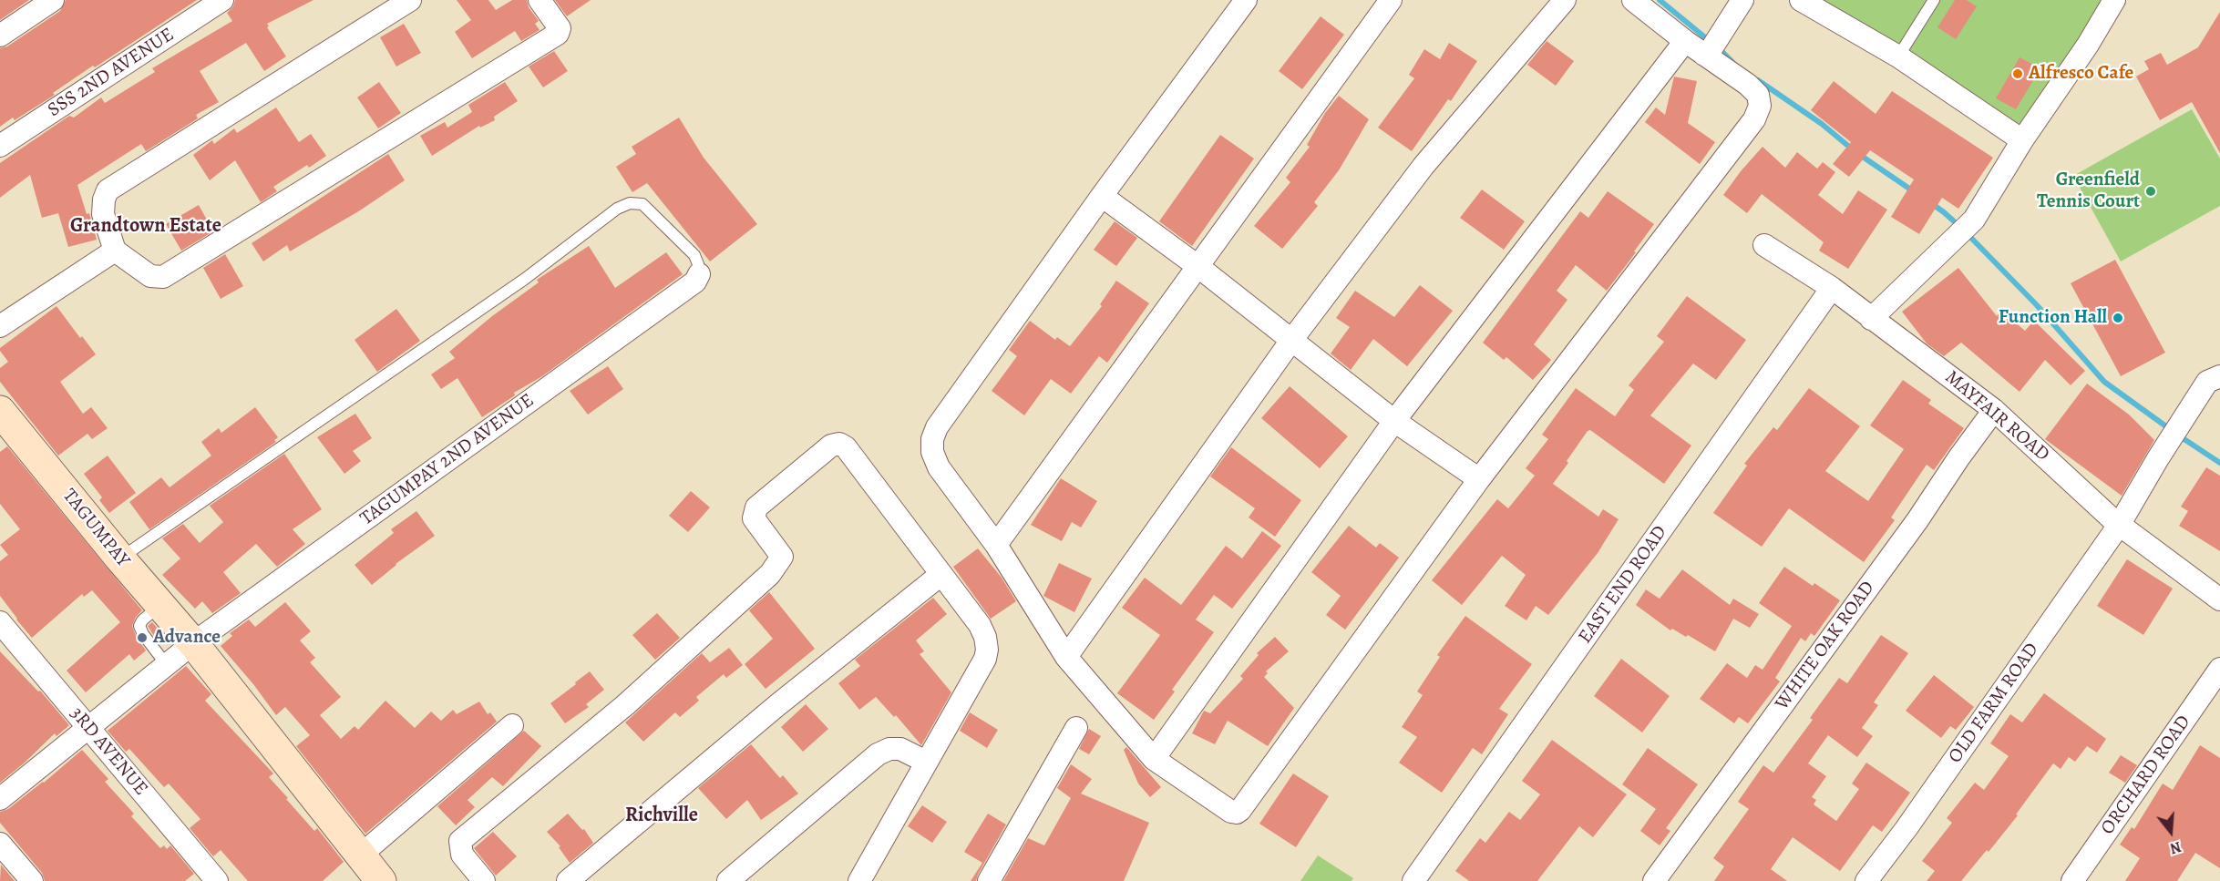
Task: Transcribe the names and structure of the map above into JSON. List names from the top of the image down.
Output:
{
  "streets": {
    "main road": ["TAGUMPAY"],
    "street": [
      "SSS 2ND AVENUE",
      "MAYFAIR ROAD",
      "TAGUMPAY 2ND AVENUE",
      "EAST END ROAD",
      "WHITE OAK ROAD",
      "OLD FARM ROAD",
      "3RD AVENUE",
      "ORCHARD ROAD"
    ]
  },
  "crossings": [
    ["MAYFAIR ROAD", "EAST END ROAD"],
    ["MAYFAIR ROAD", "WHITE OAK ROAD"],
    ["MAYFAIR ROAD", "OLD FARM ROAD"],
    ["TAGUMPAY 2ND AVENUE", "TAGUMPAY"],
    ["TAGUMPAY 2ND AVENUE", "3RD AVENUE"]
  ],
  "districts": ["Grandtown Estate", "Richville"],
  "places": [
    "Alfresco Cafe",
    "Greenfield Tennis Court",
    "Function Hall",
    "Advance"
  ],
  "north": "bottom"
}
